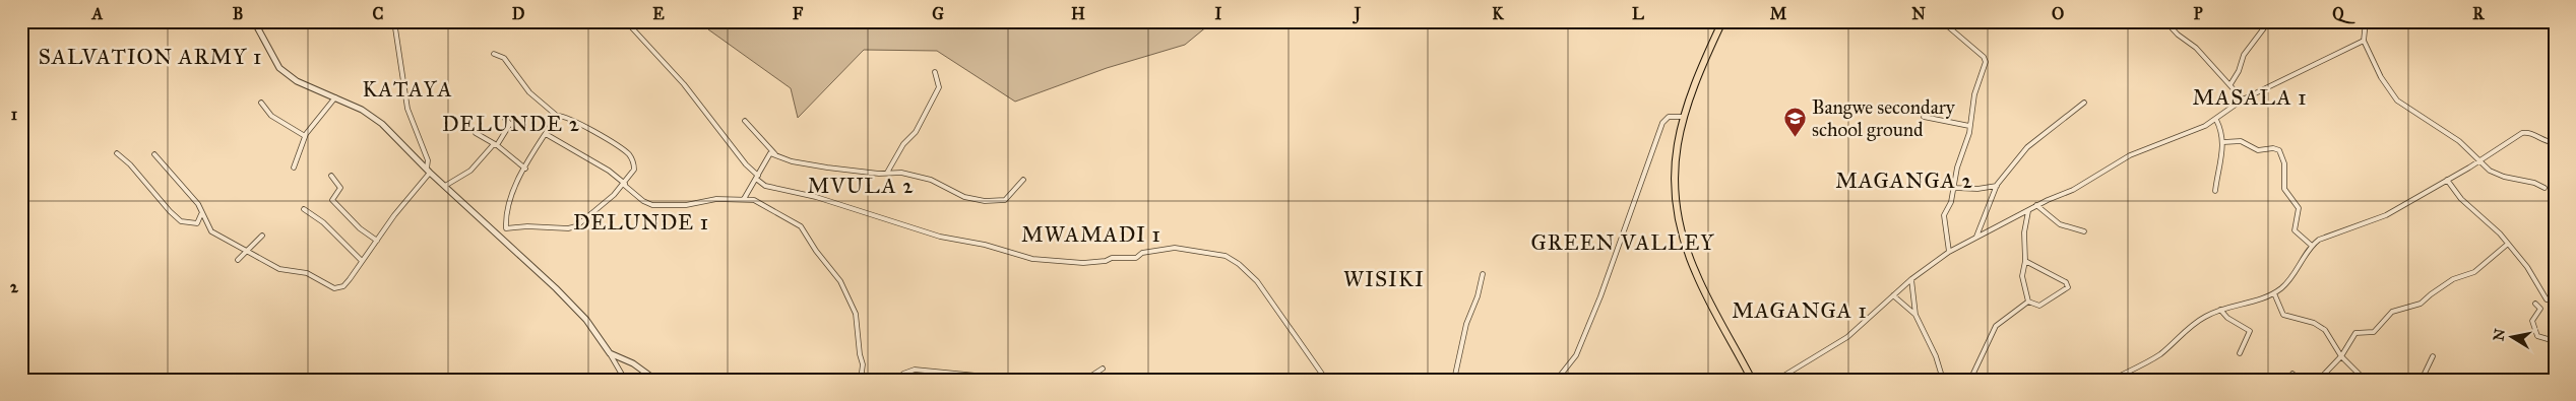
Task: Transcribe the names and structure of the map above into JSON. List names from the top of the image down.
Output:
{
  "districts": [
    "SALVATION ARMY 1",
    "KATAYA",
    "MASALA 1",
    "DELUNDE 2",
    "MAGANGA 2",
    "MVULA 2",
    "DELUNDE 1",
    "MWAMADI 1",
    "GREEN VALLEY",
    "WISIKI",
    "MAGANGA 1"
  ],
  "places": {
    "school or university": ["Bangwe secondary school ground"]
  },
  "north": "left",
  "grid": {
    "columns": [
      "A",
      "B",
      "C",
      "D",
      "E",
      "F",
      "G",
      "H",
      "I",
      "J",
      "K",
      "L",
      "M",
      "N",
      "O",
      "P",
      "Q",
      "R"
    ],
    "rows": ["1", "2"]
  }
}
